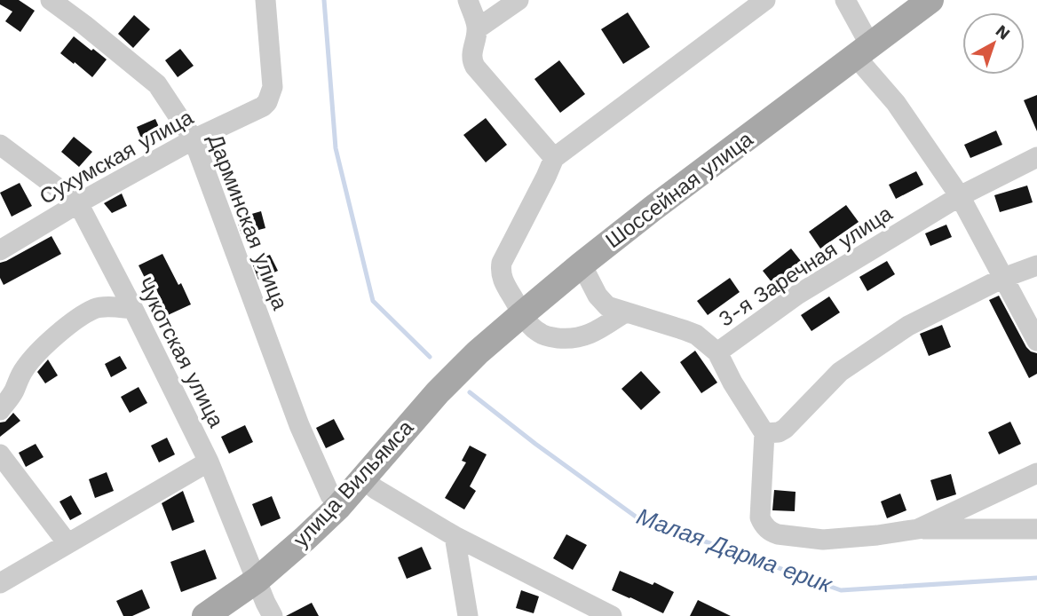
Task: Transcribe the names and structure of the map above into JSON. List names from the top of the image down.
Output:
{
  "streets": {
    "main road": ["Шоссейная улица", "улица Вильямса"],
    "street": [
      "Сухумская улица",
      "Дарминская улица",
      "3-я Заречная улица",
      "Чукотская улица"
    ]
  },
  "crossings": [
    ["Сухумская улица", "Дарминская улица"],
    ["Сухумская улица", "Чукотская улица"],
    ["Шоссейная улица", "3-я Заречная улица"],
    ["Шоссейная улица", "улица Вильямса"],
    ["Дарминская улица", "улица Вильямса"],
    ["Чукотская улица", "улица Вильямса"]
  ],
  "water": ["Малая Дарма ерик"],
  "north": "top right"
}
